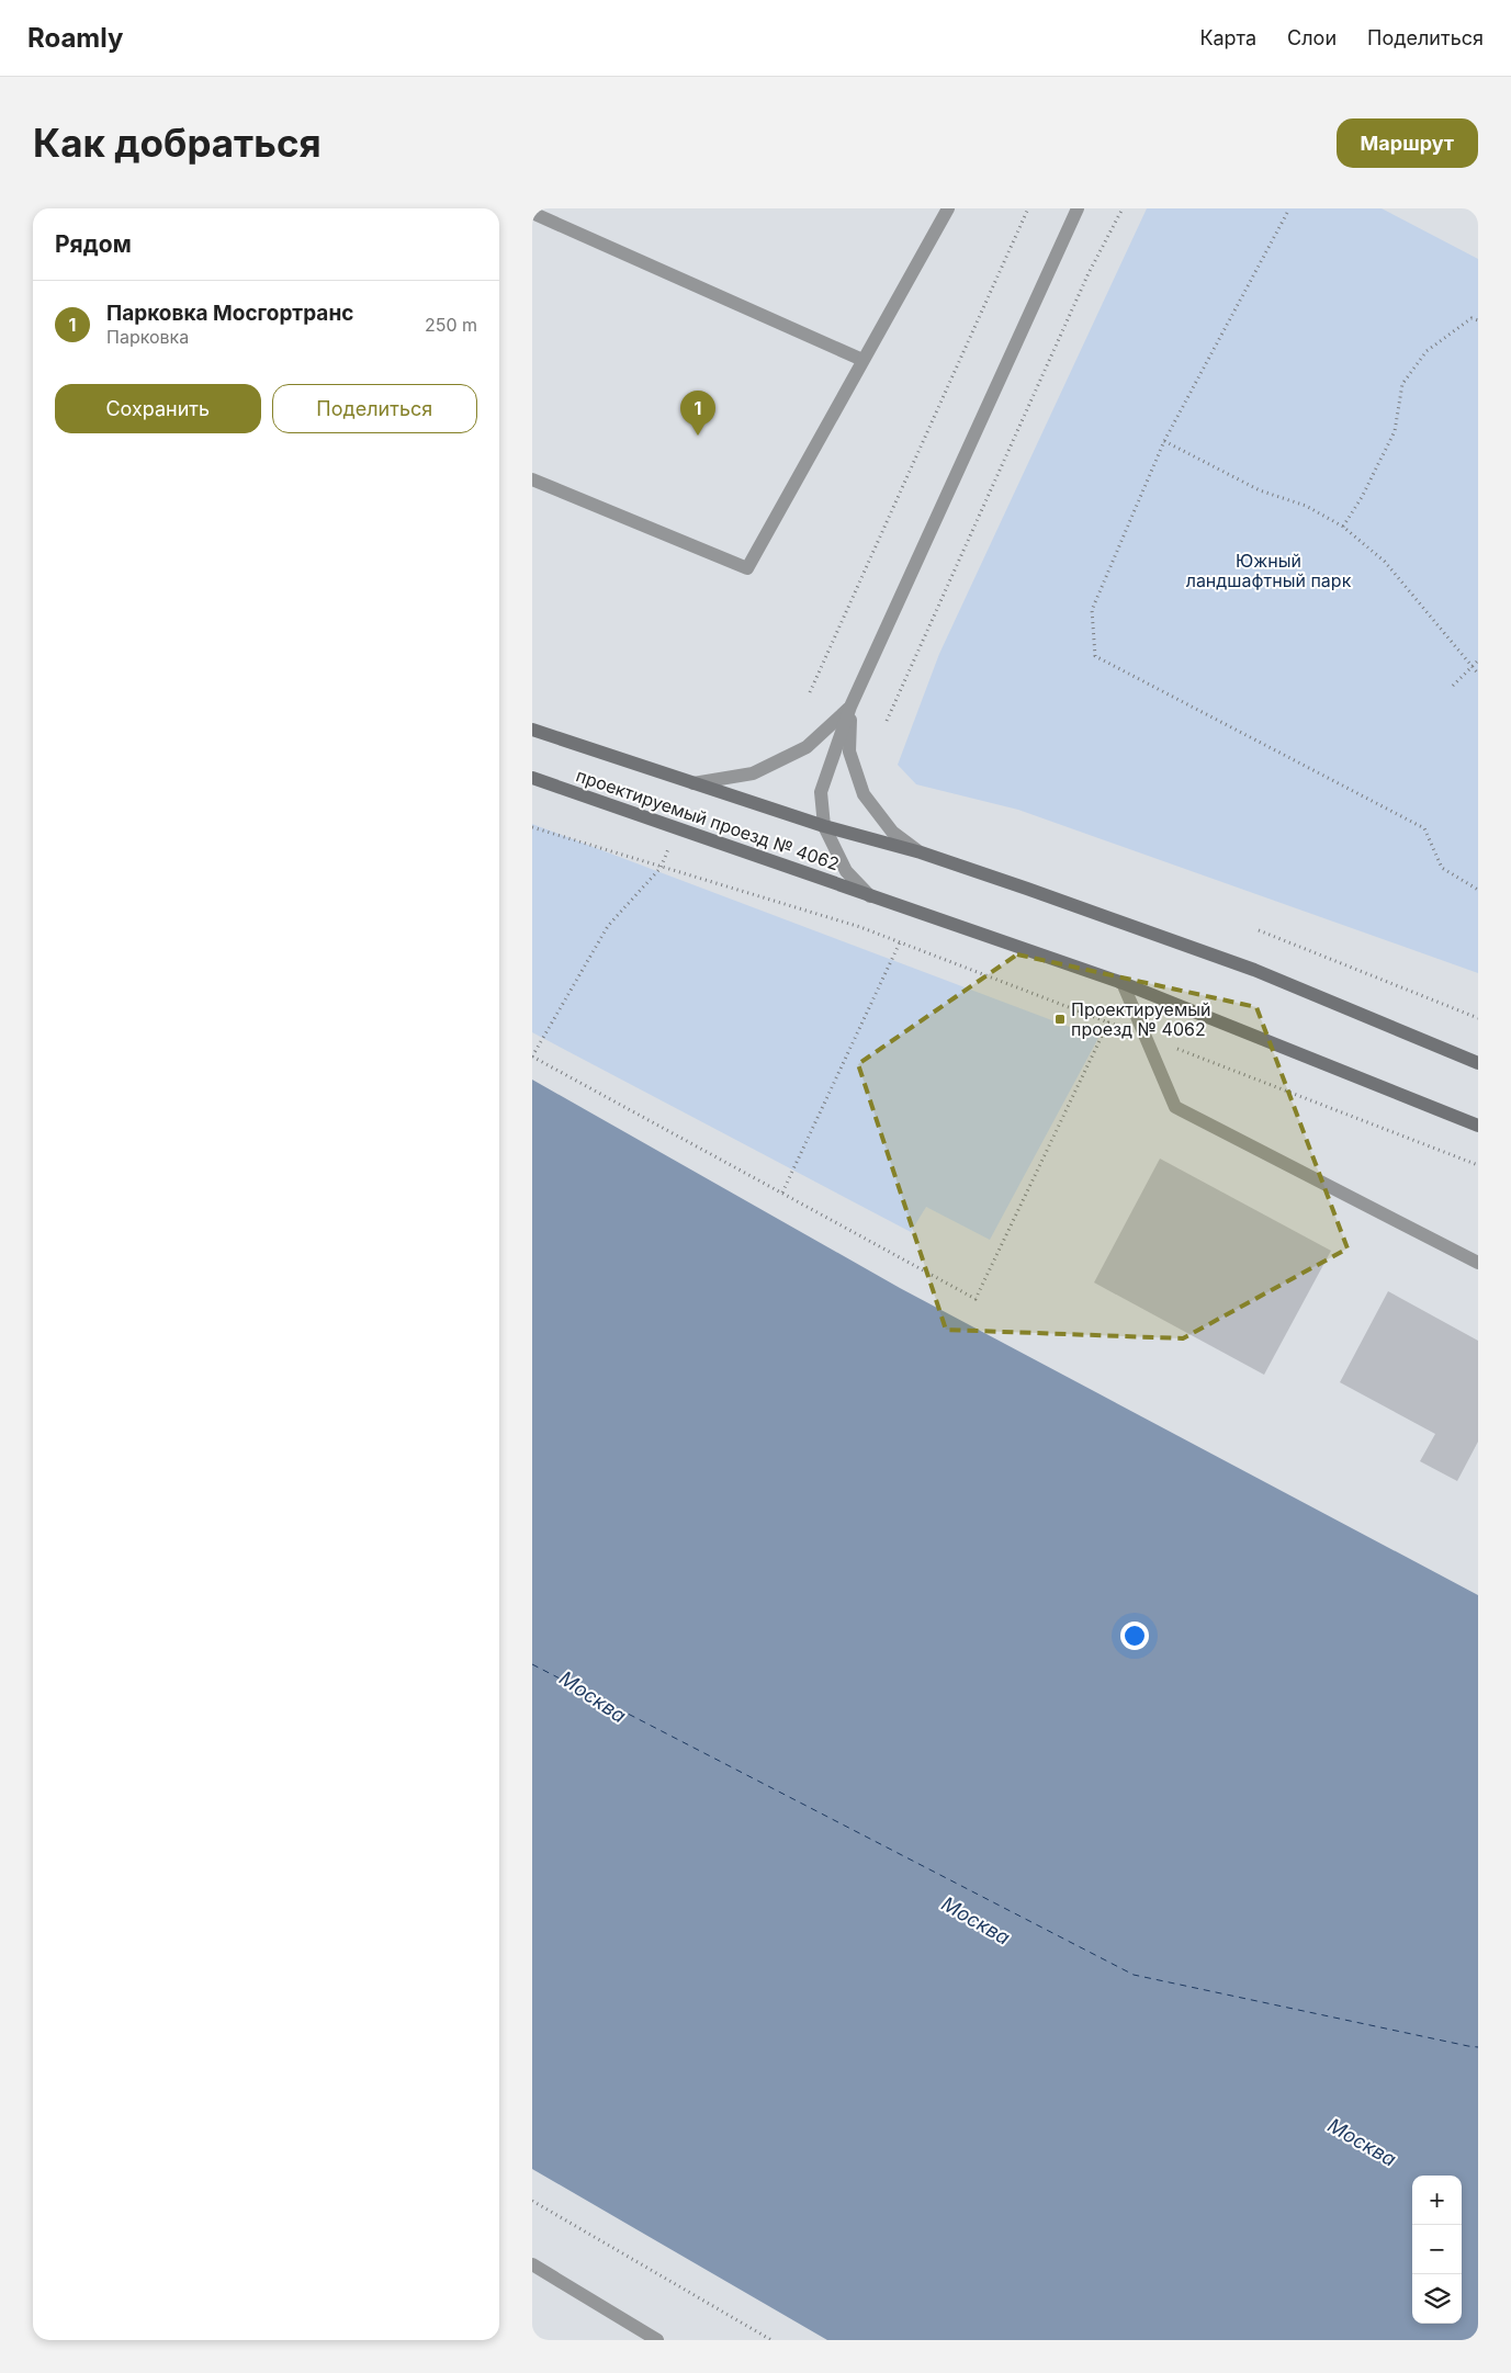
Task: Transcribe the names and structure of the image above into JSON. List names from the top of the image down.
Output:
{
  "streets": {
    "main road": ["проектируемый проезд № 4062"]
  },
  "water": ["Москва"],
  "parks": ["Южный ландшафтный парк"],
  "places": {
    "transit": ["Проектируемый проезд № 4062"]
  },
  "page": {
    "header": "Roamly",
    "nav": ["Карта", "Слои", "Поделиться"],
    "buttons": [
      "Маршрут",
      ["Сохранить", "Поделиться"]
    ],
    "title": "Как добраться",
    "heading": "Рядом",
    "list": [
      {
        "mark": "1",
        "name": "Парковка Мосгортранс",
        "note": "Парковка",
        "value": "250 m"
      }
    ],
    "pins": "1",
    "map_buttons": ["+", "−"]
  }
}
